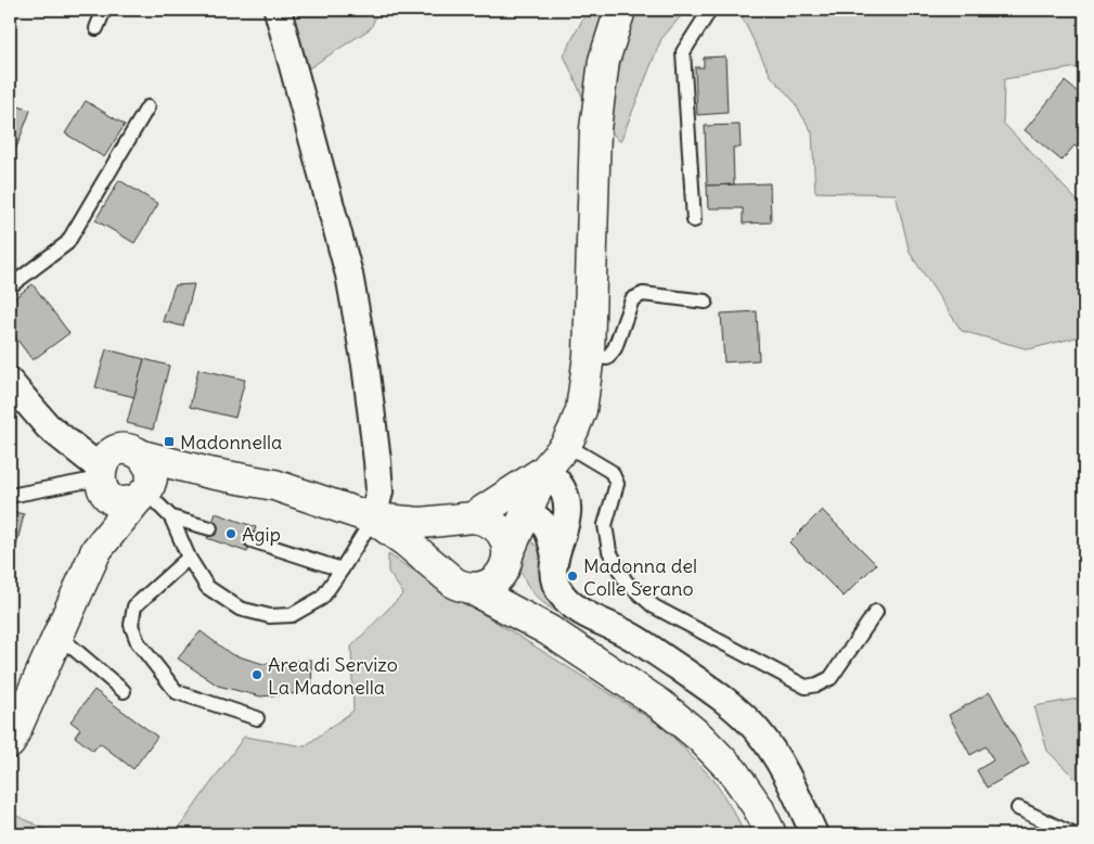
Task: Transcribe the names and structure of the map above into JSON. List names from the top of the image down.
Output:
{
  "places": {
    "transit": ["Madonnella"],
    "other": ["Agip", "Madonna del Colle Serano", "Area di Servizo La Madonella"]
  }
}
